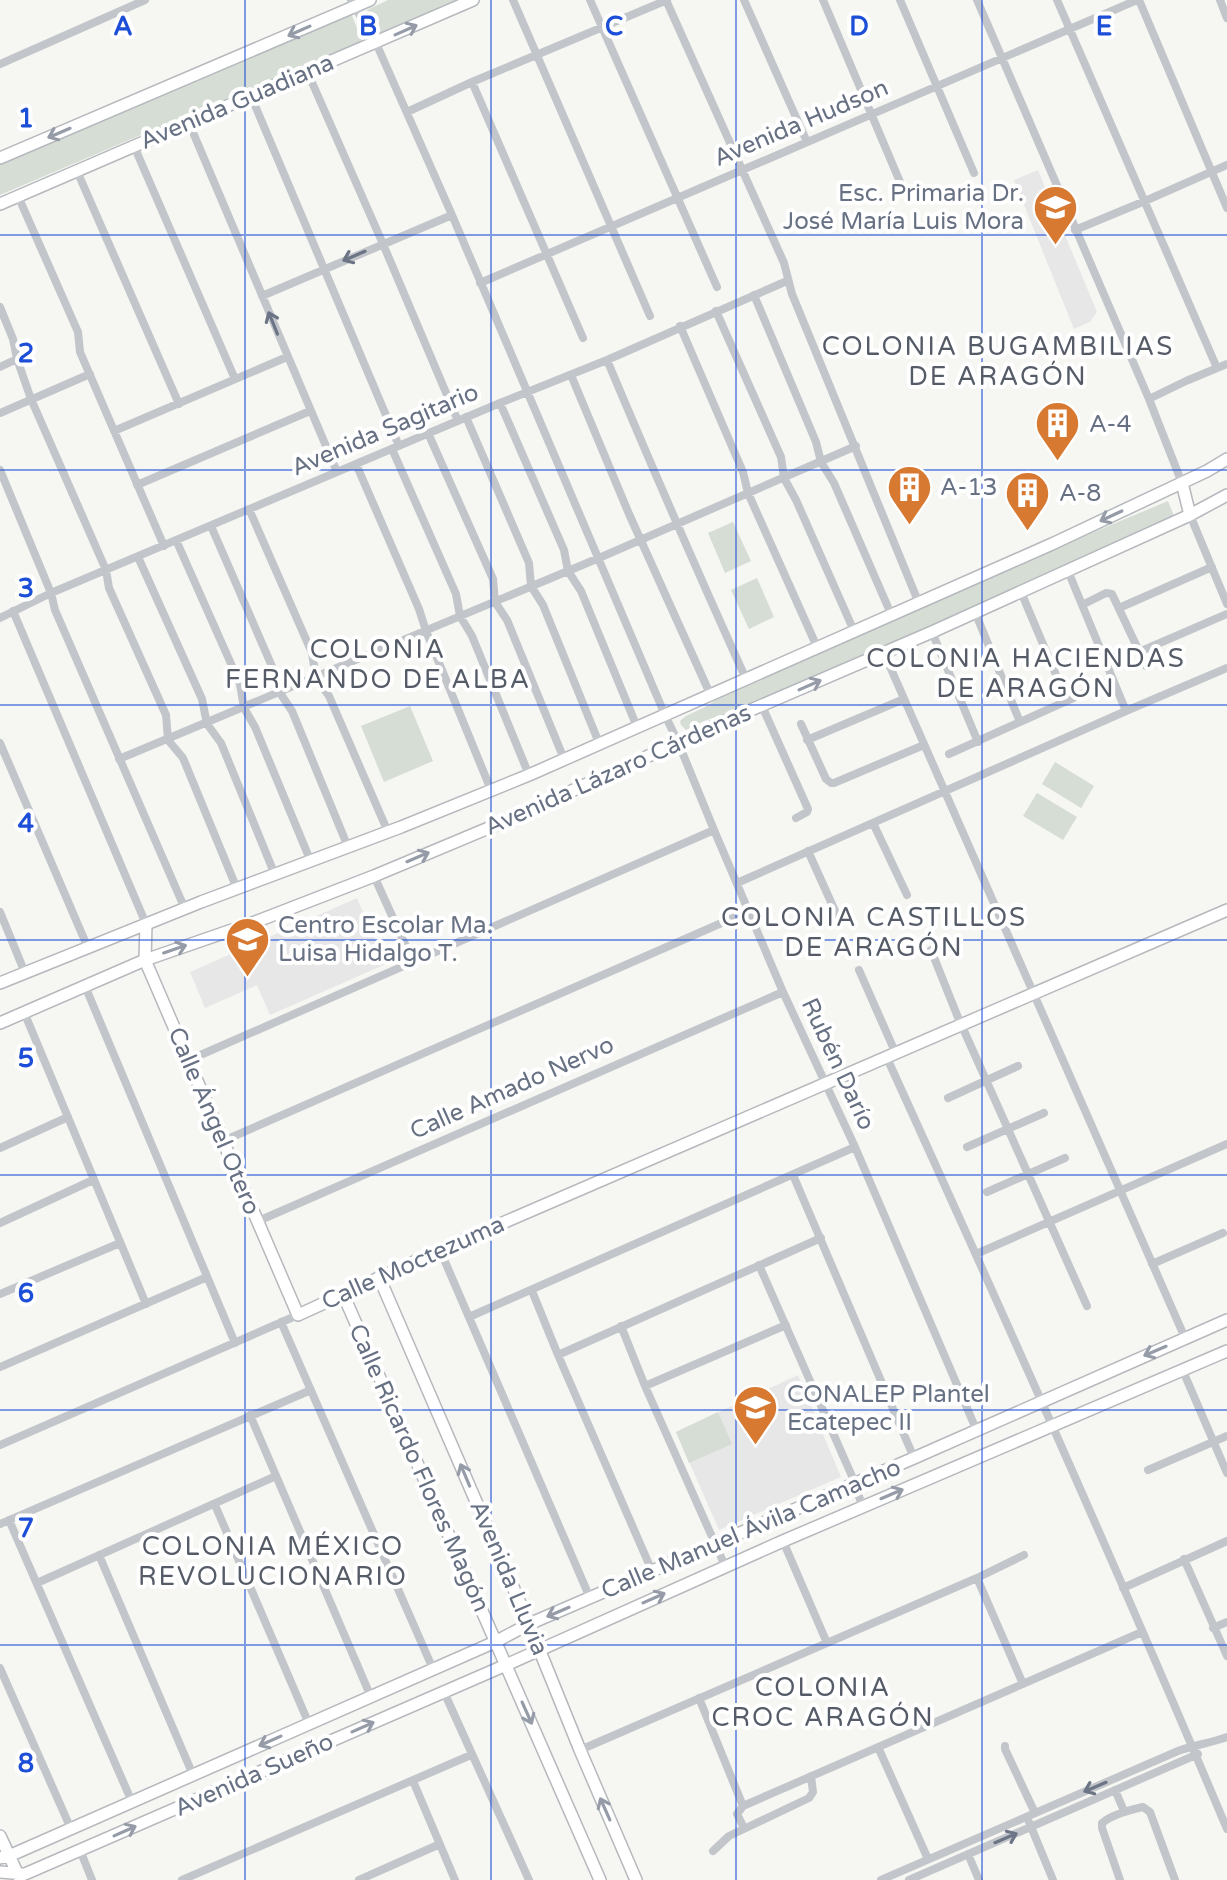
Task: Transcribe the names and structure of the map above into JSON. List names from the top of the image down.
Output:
{
  "streets": {
    "street": [
      "Avenida Guadiana",
      "Avenida Hudson",
      "Avenida Sagitario",
      "Avenida Lázaro Cárdenas",
      "Rubén Darío",
      "Calle Amado Nervo",
      "Calle Ángel Otero",
      "Calle Moctezuma",
      "Calle Ricardo Flores Magón",
      "Calle Manuel Ávila Camacho",
      "Avenida Lluvia",
      "Avenida Sueño"
    ]
  },
  "crossings": [
    ["Avenida Guadiana", "Rubén Darío"],
    ["Avenida Hudson", "Rubén Darío"],
    ["Avenida Sagitario", "Rubén Darío"],
    ["Avenida Lázaro Cárdenas", "Rubén Darío"],
    ["Avenida Lázaro Cárdenas", "Calle Ángel Otero"],
    ["Rubén Darío", "Calle Amado Nervo"],
    ["Rubén Darío", "Calle Moctezuma"],
    ["Rubén Darío", "Calle Manuel Ávila Camacho"],
    ["Calle Amado Nervo", "Calle Ángel Otero"],
    ["Calle Ángel Otero", "Calle Moctezuma"],
    ["Calle Moctezuma", "Calle Ricardo Flores Magón"],
    ["Calle Moctezuma", "Avenida Lluvia"],
    ["Calle Ricardo Flores Magón", "Calle Manuel Ávila Camacho"],
    ["Calle Ricardo Flores Magón", "Avenida Sueño"],
    ["Calle Manuel Ávila Camacho", "Avenida Lluvia"],
    ["Calle Manuel Ávila Camacho", "Avenida Sueño"]
  ],
  "districts": [
    "COLONIA BUGAMBILIAS DE ARAGÓN",
    "COLONIA FERNANDO DE ALBA",
    "COLONIA HACIENDAS DE ARAGÓN",
    "COLONIA CASTILLOS DE ARAGÓN",
    "COLONIA MÉXICO REVOLUCIONARIO",
    "COLONIA CROC ARAGÓN"
  ],
  "places": {
    "school or university": ["Esc. Primaria Dr. José María Luis Mora", "Centro Escolar Ma. Luisa Hidalgo T.", "CONALEP Plantel Ecatepec II"],
    "building": ["A-4", "A-13", "A-8"]
  },
  "grid": {
    "columns": [
      "A",
      "B",
      "C",
      "D",
      "E"
    ],
    "rows": [
      "1",
      "2",
      "3",
      "4",
      "5",
      "6",
      "7",
      "8"
    ]
  }
}
